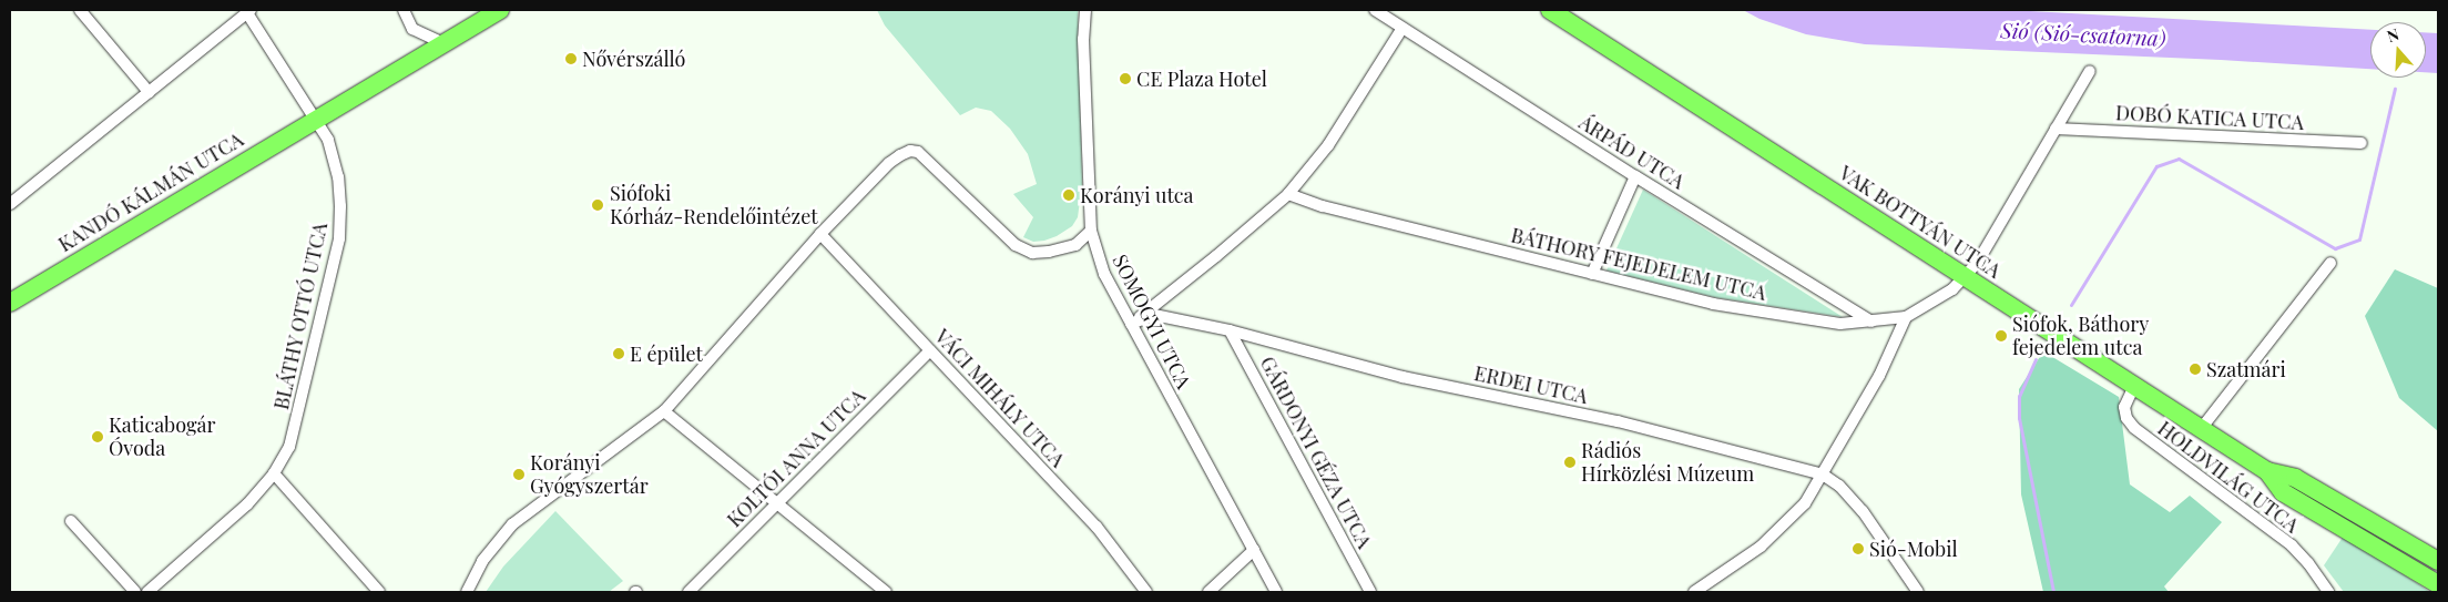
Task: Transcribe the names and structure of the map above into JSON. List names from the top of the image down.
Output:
{
  "streets": {
    "main road": ["KANDÓ KÁLMÁN UTCA", "VAK BOTTYÁN UTCA"],
    "street": [
      "DOBÓ KATICA UTCA",
      "ÁRPÁD UTCA",
      "BÁTHORY FEJEDELEM UTCA",
      "BLÁTHY OTTÓ UTCA",
      "SOMOGYI UTCA",
      "ERDEI UTCA",
      "VÁCI MIHÁLY UTCA",
      "GÁRDONYI GÉZA UTCA",
      "KOLTÓI ANNA UTCA",
      "HOLDVILÁG UTCA"
    ]
  },
  "crossings": [
    ["DOBÓ KATICA UTCA", "BÁTHORY FEJEDELEM UTCA"],
    ["ÁRPÁD UTCA", "BÁTHORY FEJEDELEM UTCA"],
    ["KANDÓ KÁLMÁN UTCA", "BLÁTHY OTTÓ UTCA"],
    ["VAK BOTTYÁN UTCA", "BÁTHORY FEJEDELEM UTCA"],
    ["VAK BOTTYÁN UTCA", "HOLDVILÁG UTCA"],
    ["SOMOGYI UTCA", "ERDEI UTCA"],
    ["ERDEI UTCA", "GÁRDONYI GÉZA UTCA"],
    ["VÁCI MIHÁLY UTCA", "KOLTÓI ANNA UTCA"]
  ],
  "water": ["Sió (Sió-csatorna)"],
  "places": [
    "Nővérszálló",
    "CE Plaza Hotel",
    "Korányi utca",
    "Siófoki Kórház-Rendelőintézet",
    "Siófok, Báthory fejedelem utca",
    "E épület",
    "Szatmári",
    "Katicabogár Óvoda",
    "Rádiós Hírközlési Múzeum",
    "Korányi Gyógyszertár",
    "Sió-Mobil"
  ],
  "north": "top"
}
